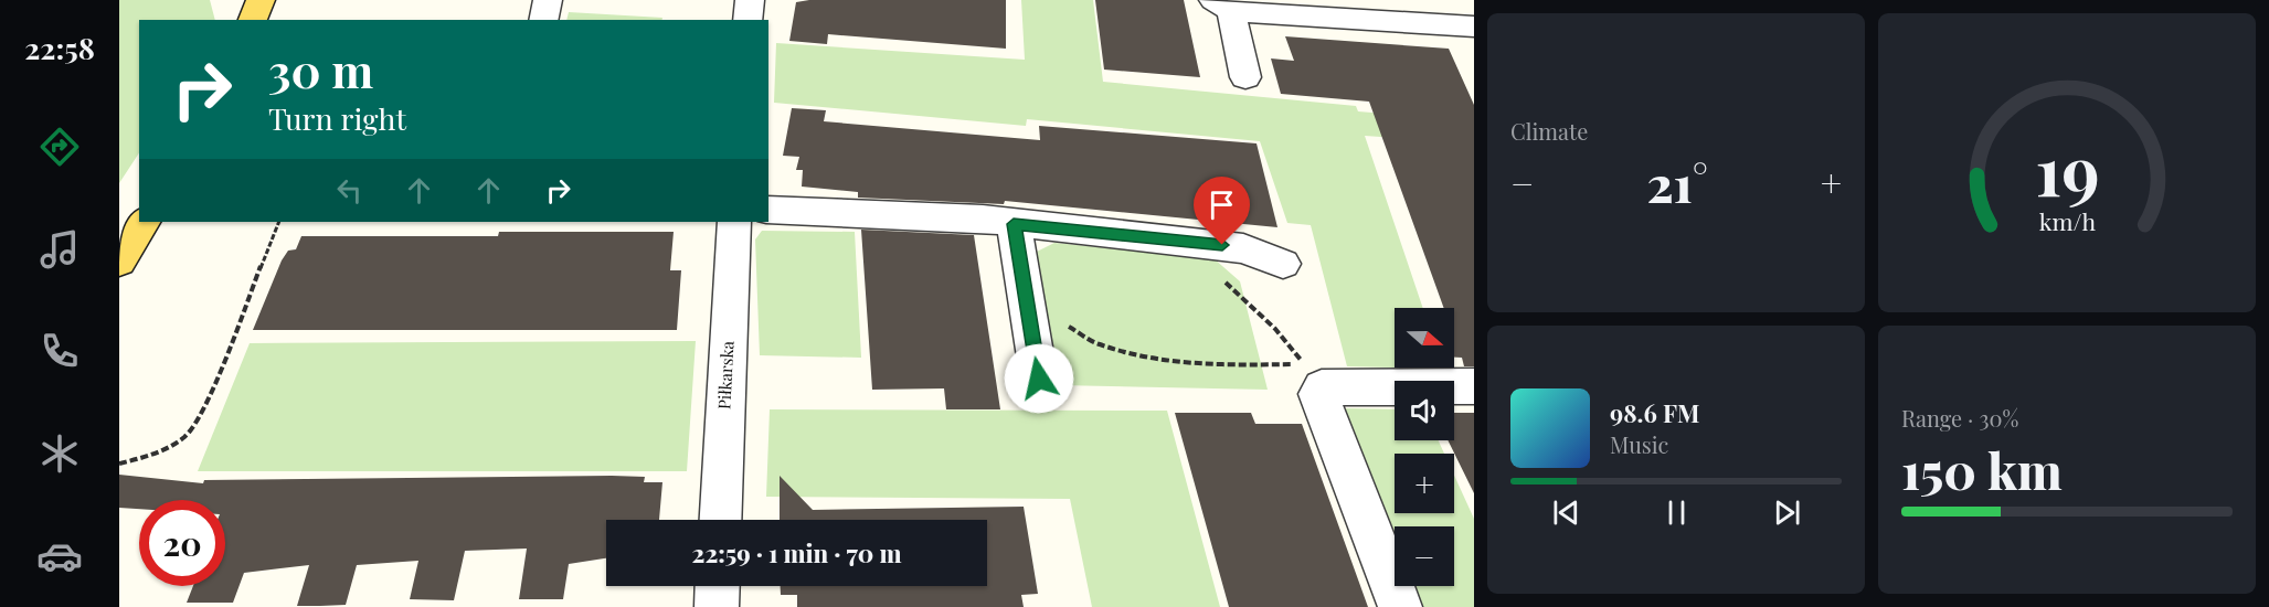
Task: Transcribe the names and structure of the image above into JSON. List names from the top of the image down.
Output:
{
  "streets": {
    "street": ["Piłkarska"]
  },
  "north": "right",
  "page": {
    "tabs": "22:58",
    "tile": [
      "Climate",
      ["Range · 30%", "150 km"]
    ],
    "turn": ["30 m", "Turn right"],
    "heat": ["−", "21°", "+"],
    "map_buttons": ["+", "−"],
    "song": ["98.6 FM", "Music"],
    "limit": "20",
    "trip": "22:59 · 1 min · 70 m",
    "gauge": ["19", "km/h"]
  }
}
